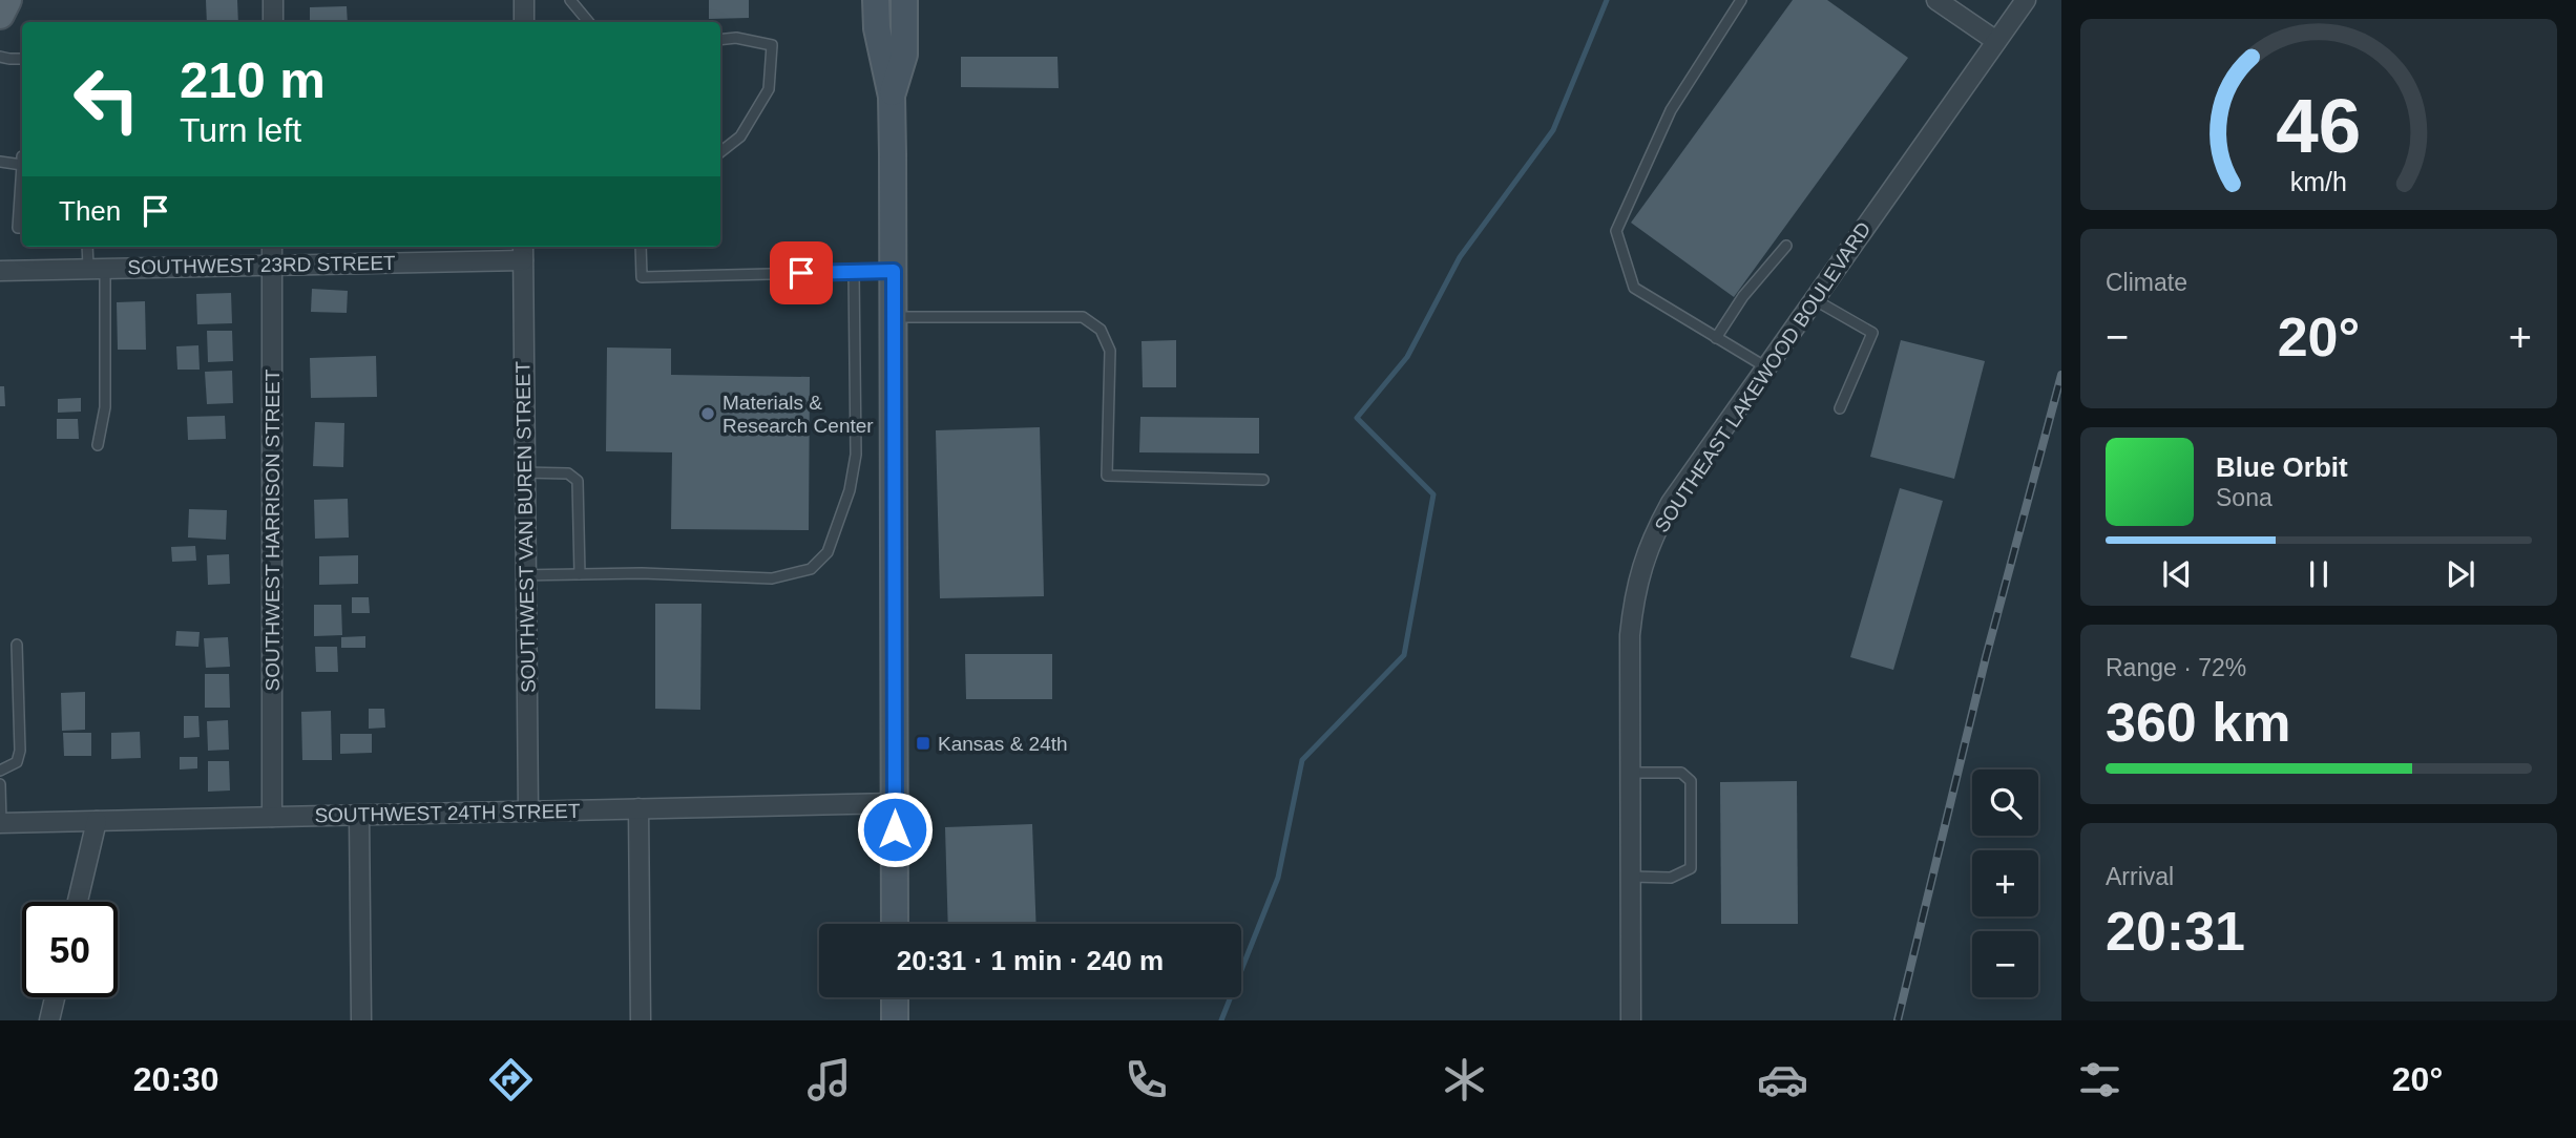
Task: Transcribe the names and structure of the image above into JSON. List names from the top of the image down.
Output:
{
  "streets": {
    "street": [
      "SOUTHWEST 23RD STREET",
      "SOUTHEAST LAKEWOOD BOULEVARD",
      "SOUTHWEST VAN BUREN STREET",
      "SOUTHWEST HARRISON STREET",
      "SOUTHWEST 24TH STREET"
    ]
  },
  "crossings": [
    ["SOUTHWEST 23RD STREET", "SOUTHWEST VAN BUREN STREET"],
    ["SOUTHWEST 23RD STREET", "SOUTHWEST HARRISON STREET"],
    ["SOUTHWEST VAN BUREN STREET", "SOUTHWEST 24TH STREET"],
    ["SOUTHWEST HARRISON STREET", "SOUTHWEST 24TH STREET"]
  ],
  "places": {
    "other": ["Materials & Research Center"],
    "transit": ["Kansas & 24th"]
  },
  "page": {
    "turn": ["210 m", "Turn left"],
    "then": "Then",
    "tile": [
      "Climate",
      ["Range · 72%", "360 km"],
      ["Arrival", "20:31"]
    ],
    "heat": ["−", "20°", "+"],
    "song": ["Blue Orbit", "Sona"],
    "map_buttons": ["+", "−"],
    "limit": "50",
    "trip": "20:31 · 1 min · 240 m",
    "tabs": ["20:30", "20°"],
    "gauge": ["46", "km/h"]
  }
}
